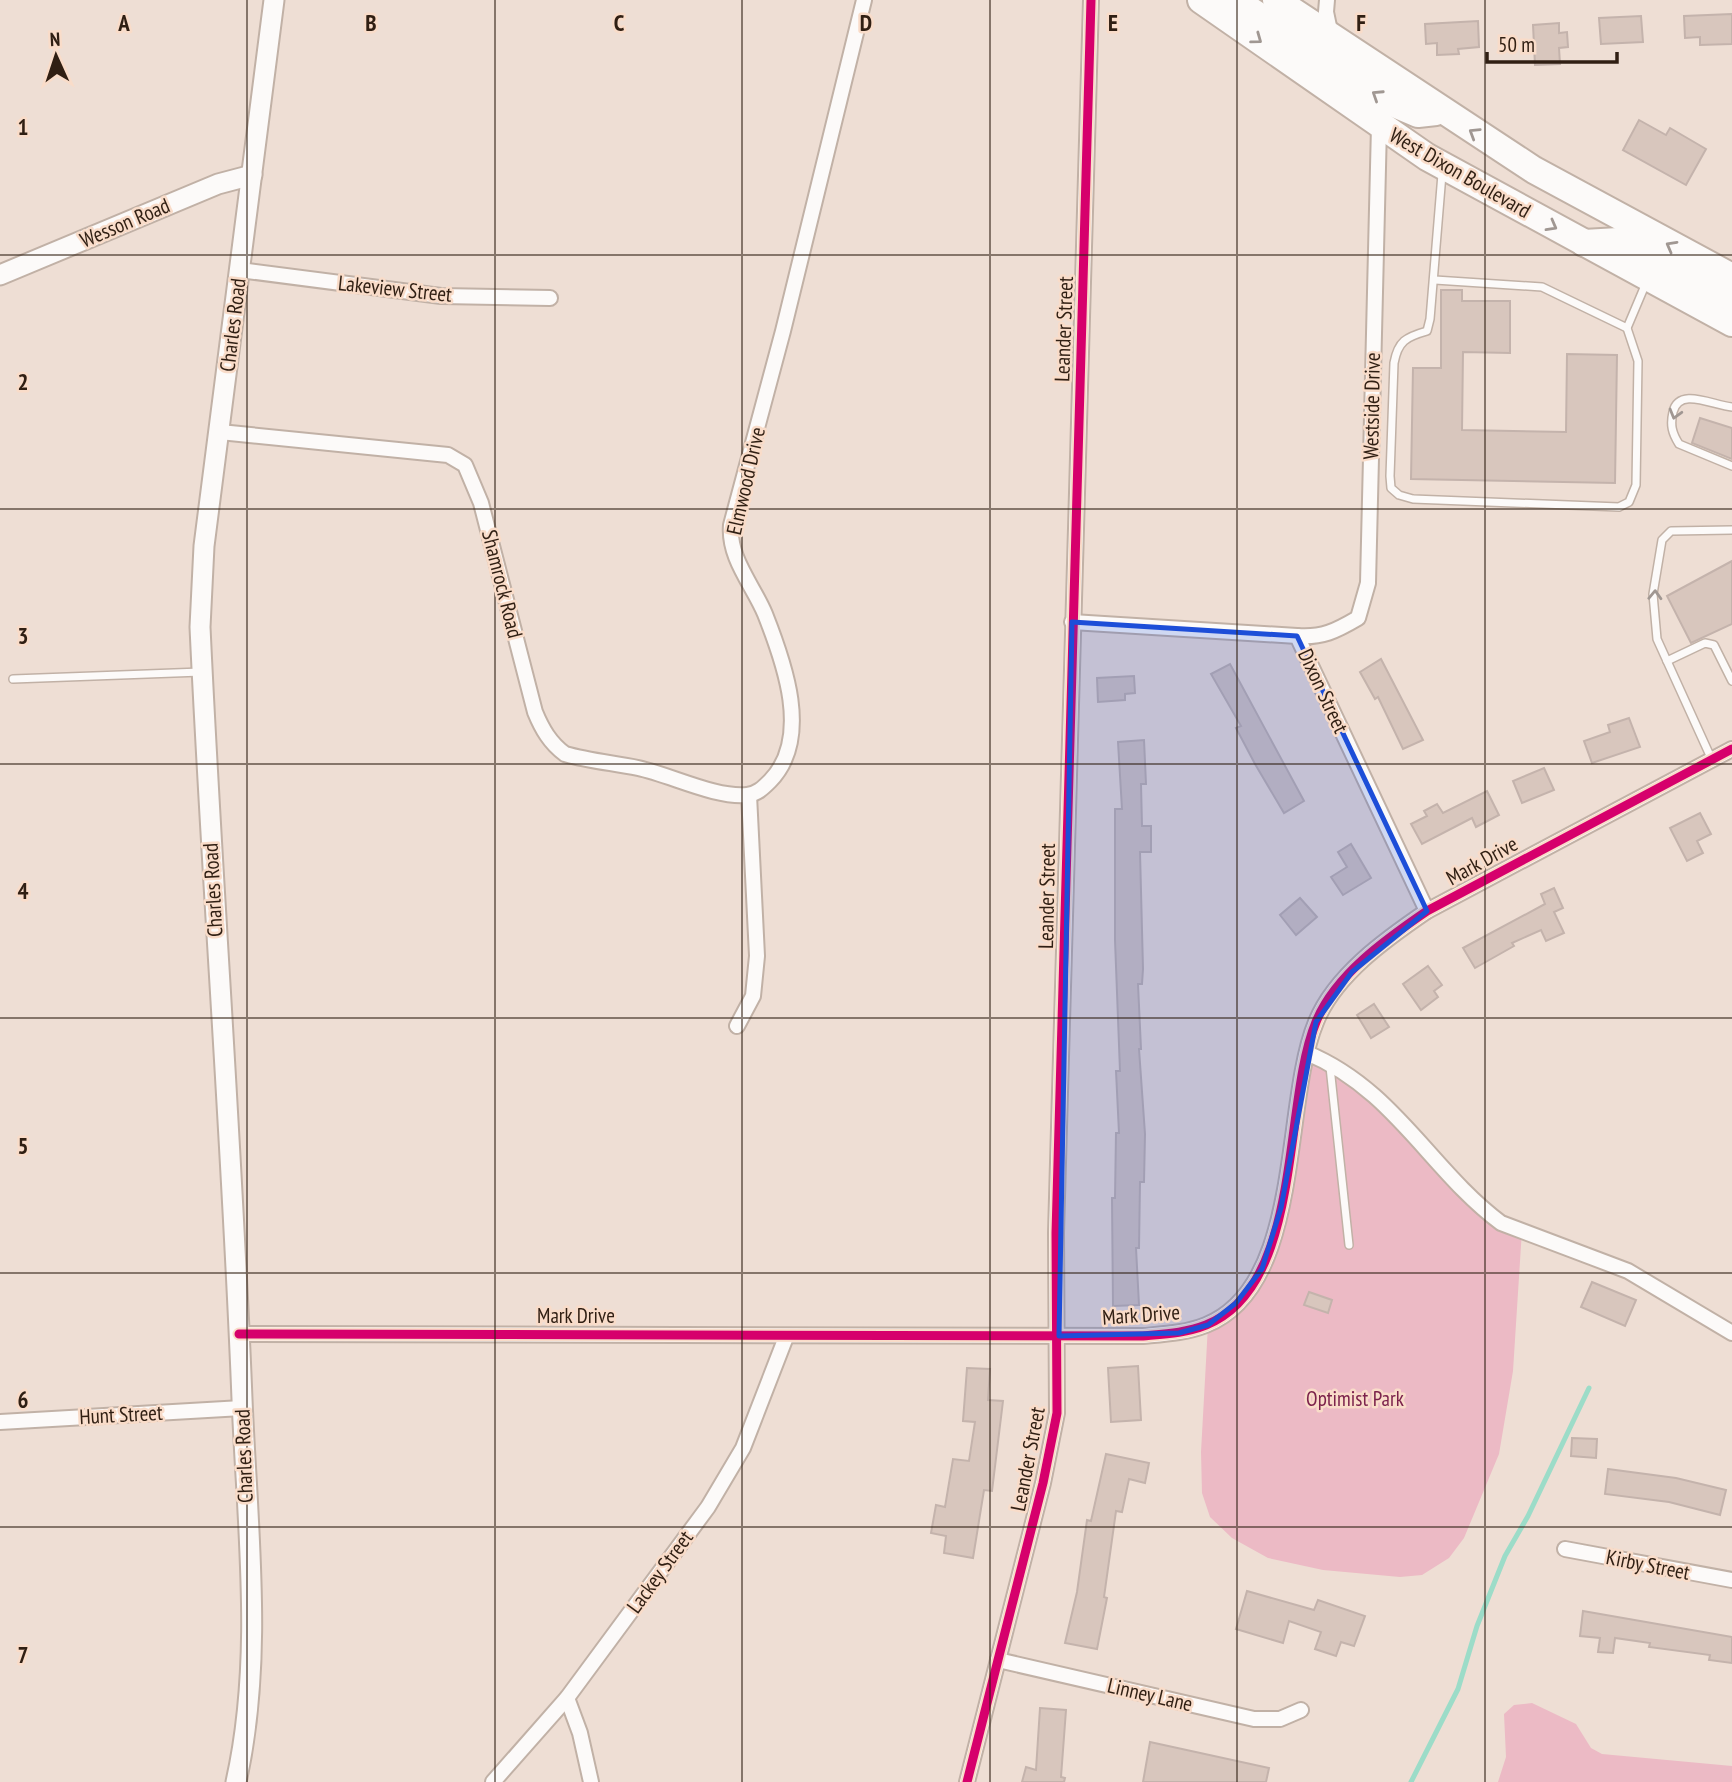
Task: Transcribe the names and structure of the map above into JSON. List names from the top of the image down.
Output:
{
  "streets": {
    "highway": ["West Dixon Boulevard"],
    "street": [
      "Wesson Road",
      "Lakeview Street",
      "Charles Road",
      "Leander Street",
      "Westside Drive",
      "Elmwood Drive",
      "Shamrock Road",
      "Dixon Street",
      "Mark Drive",
      "Hunt Street",
      "Kirby Street",
      "Lackey Street",
      "Linney Lane"
    ]
  },
  "crossings": [
    ["West Dixon Boulevard", "Westside Drive"],
    ["Wesson Road", "Charles Road"],
    ["Lakeview Street", "Charles Road"],
    ["Charles Road", "Shamrock Road"],
    ["Charles Road", "Mark Drive"],
    ["Charles Road", "Hunt Street"],
    ["Leander Street", "Dixon Street"],
    ["Leander Street", "Mark Drive"],
    ["Leander Street", "Linney Lane"],
    ["Westside Drive", "Dixon Street"],
    ["Elmwood Drive", "Shamrock Road"],
    ["Dixon Street", "Mark Drive"],
    ["Mark Drive", "Lackey Street"]
  ],
  "parks": ["Optimist Park"],
  "scale_bar": "50 m",
  "north": "top",
  "grid": {
    "columns": [
      "A",
      "B",
      "C",
      "D",
      "E",
      "F"
    ],
    "rows": [
      "1",
      "2",
      "3",
      "4",
      "5",
      "6",
      "7"
    ]
  }
}
